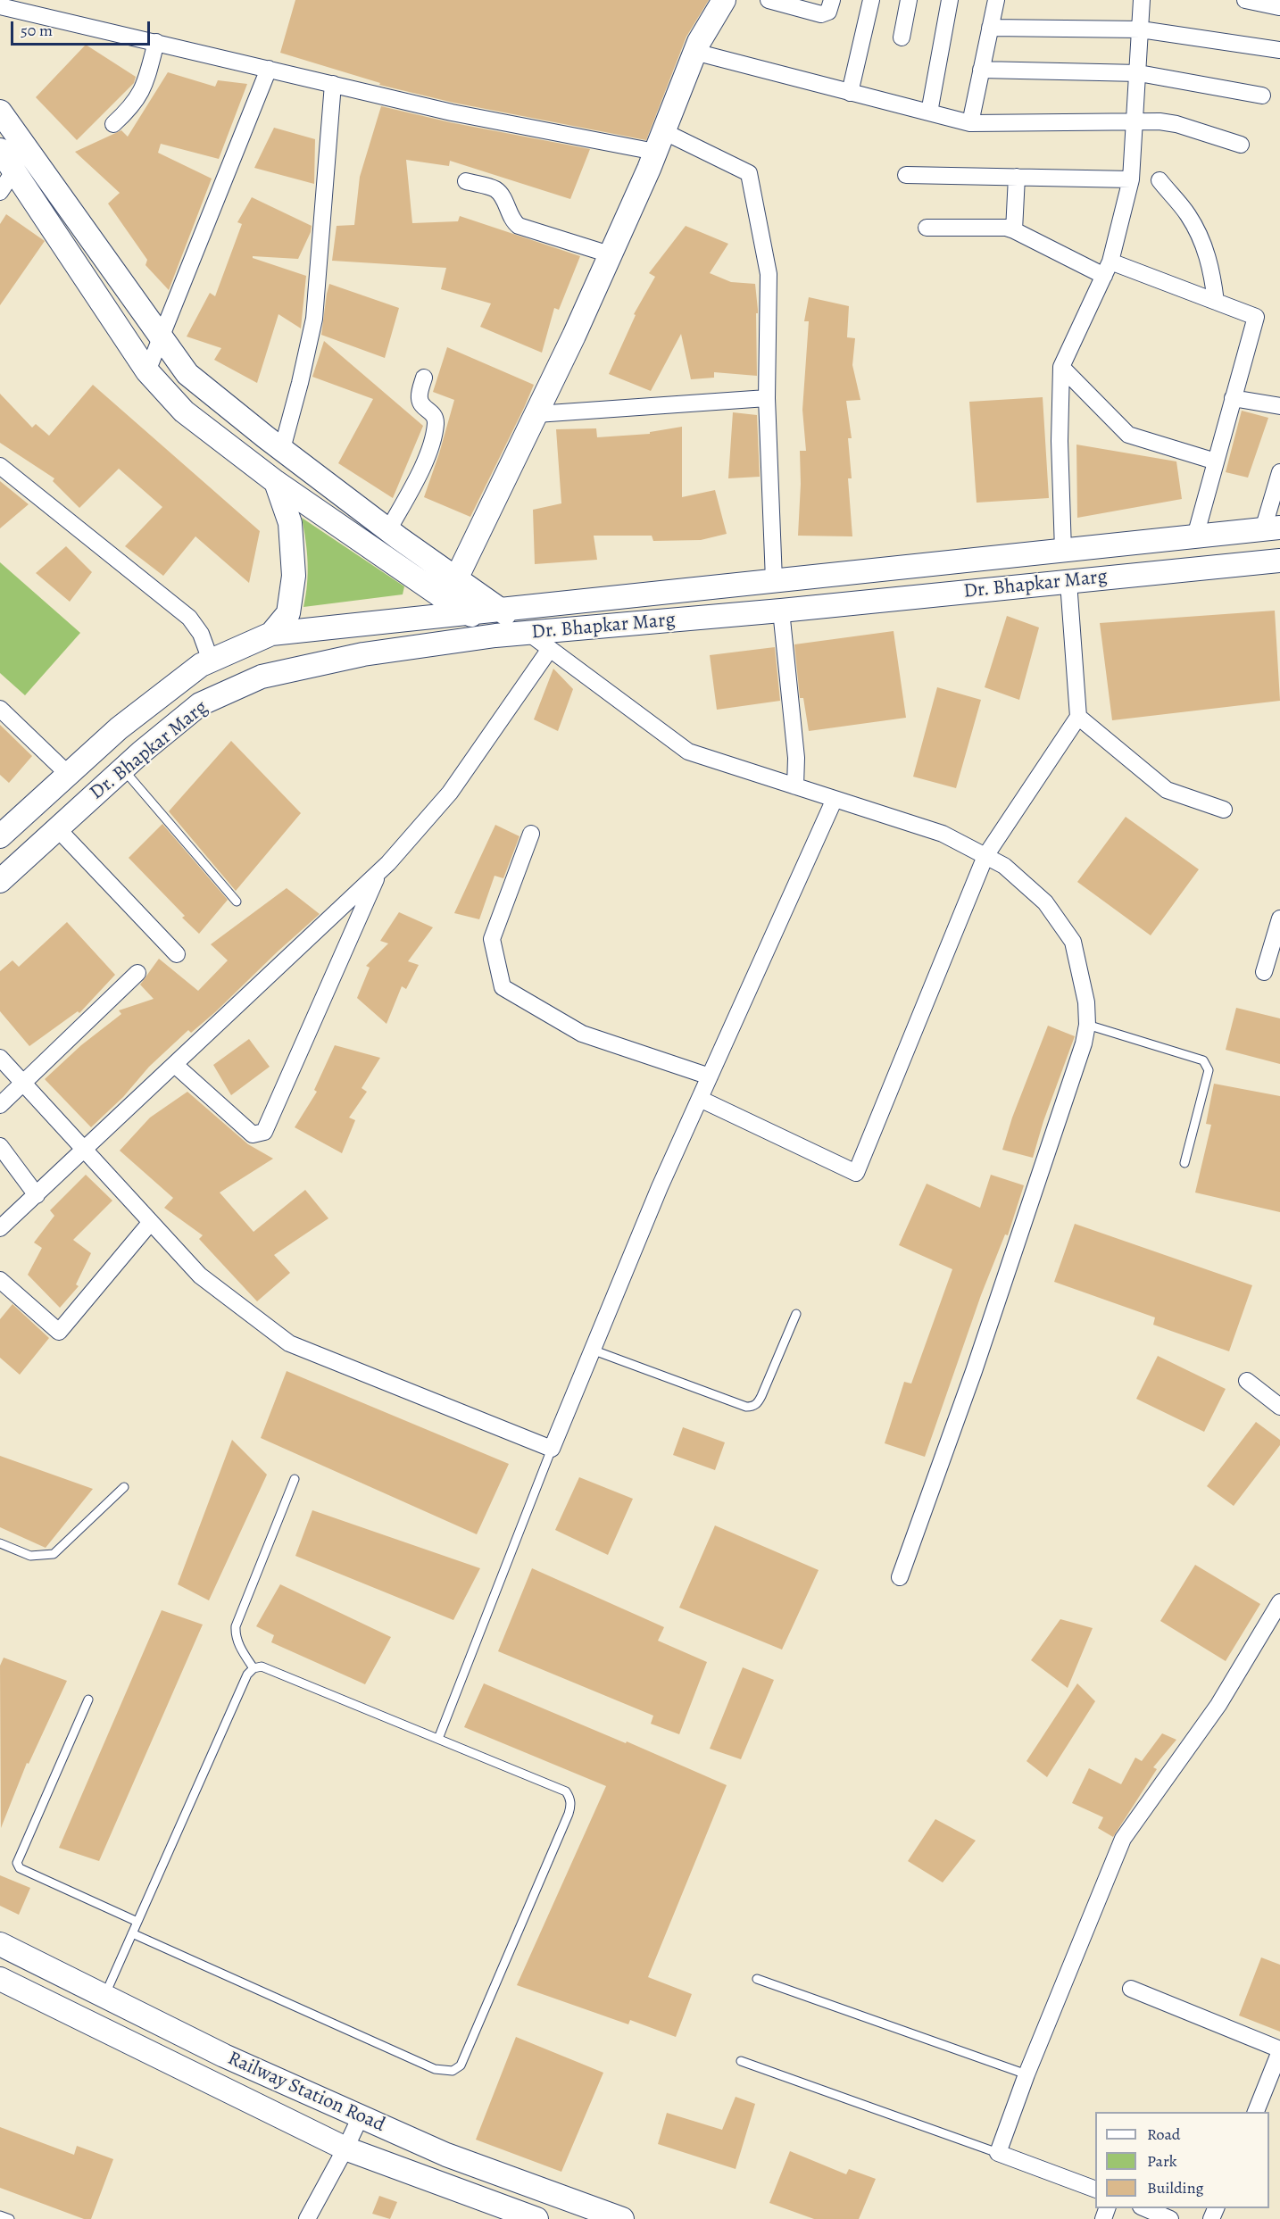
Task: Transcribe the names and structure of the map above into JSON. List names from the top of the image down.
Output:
{
  "streets": {
    "main road": ["Dr. Bhapkar Marg", "Railway Station Road"]
  },
  "legend": ["Road", "Park", "Building"],
  "scale_bar": "50 m"
}
